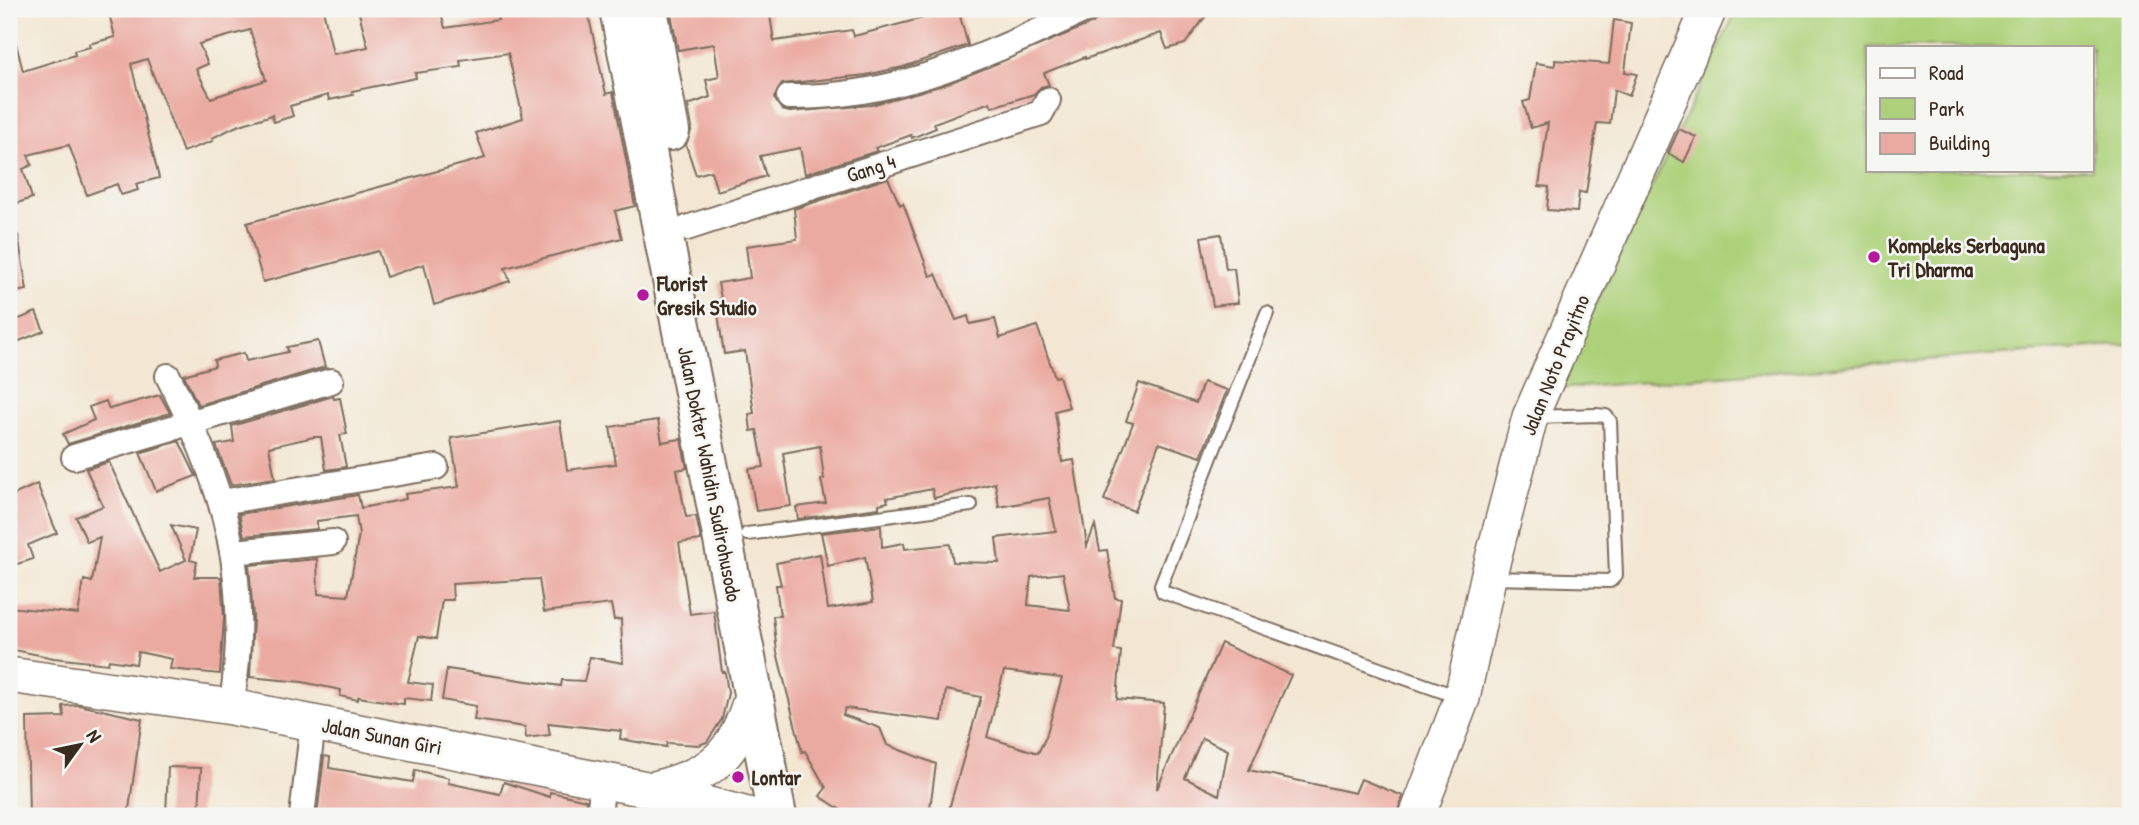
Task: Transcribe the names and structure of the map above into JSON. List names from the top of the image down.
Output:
{
  "streets": {
    "highway": ["Jalan Dokter Wahidin Sudirohusodo"],
    "main road": ["Jalan Noto Prayitno", "Jalan Sunan Giri"],
    "street": ["Gang 4"]
  },
  "crossings": [
    ["Gang 4", "Jalan Dokter Wahidin Sudirohusodo"]
  ],
  "places": ["Kompleks Serbaguna Tri Dharma", "Florist Gresik Studio", "Lontar"],
  "legend": ["Road", "Park", "Building"],
  "north": "top right"
}
